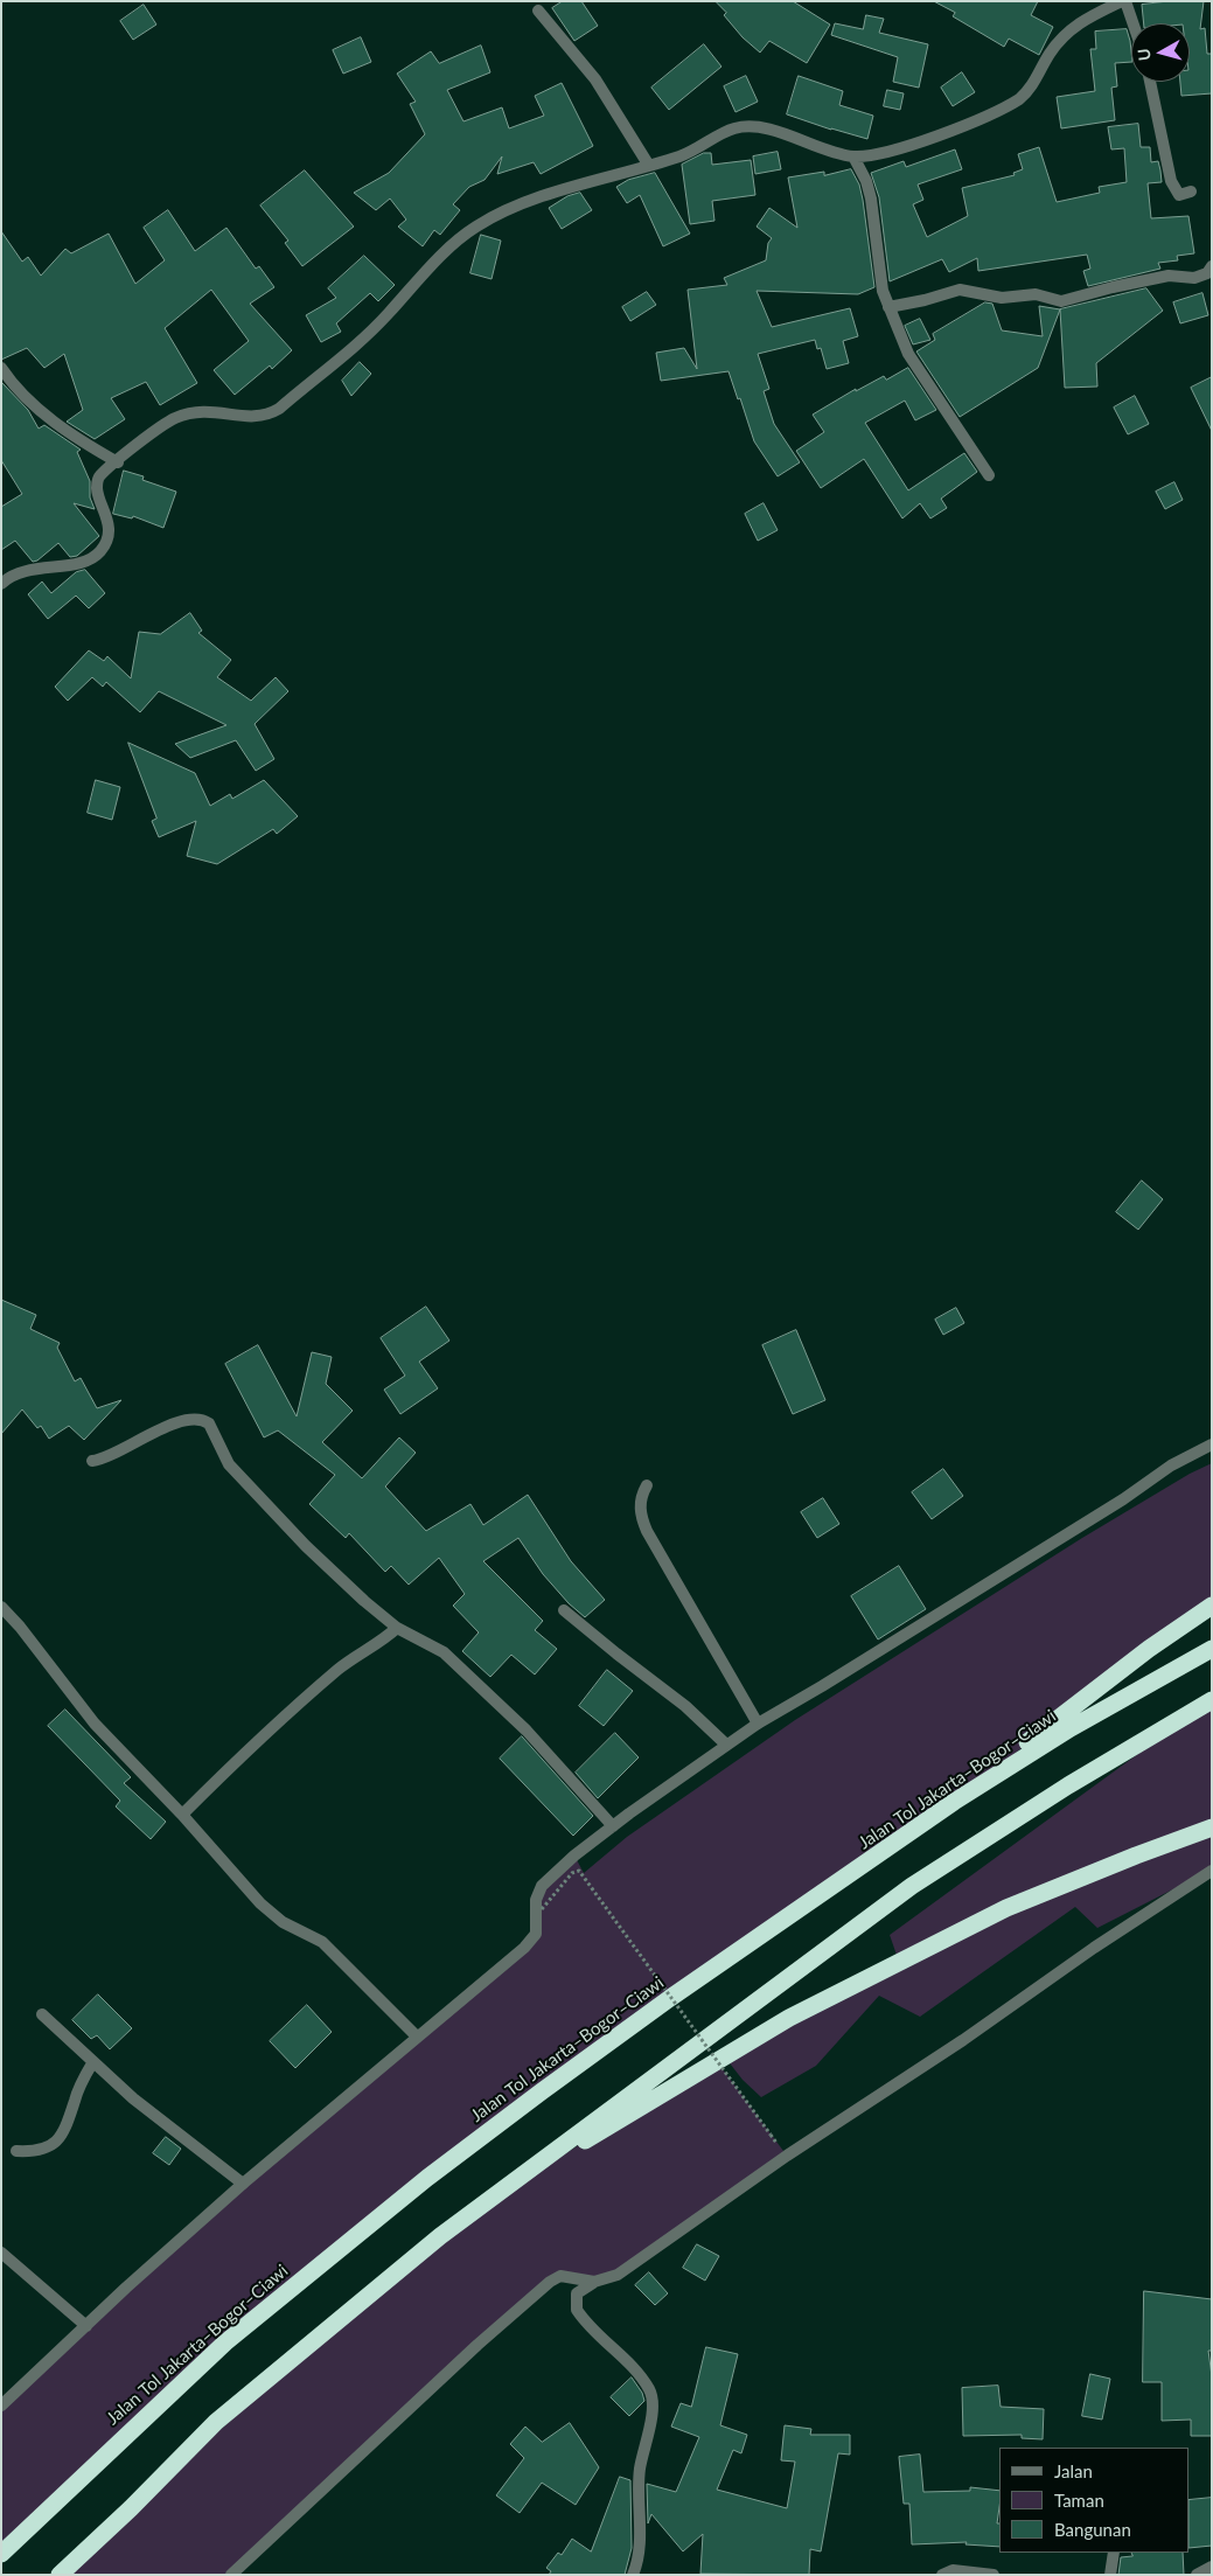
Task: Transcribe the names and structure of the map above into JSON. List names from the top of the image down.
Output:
{
  "streets": {
    "highway": ["Jalan Tol Jakarta–Bogor–Ciawi"]
  },
  "legend": ["Jalan", "Taman", "Bangunan"],
  "north": "left"
}
